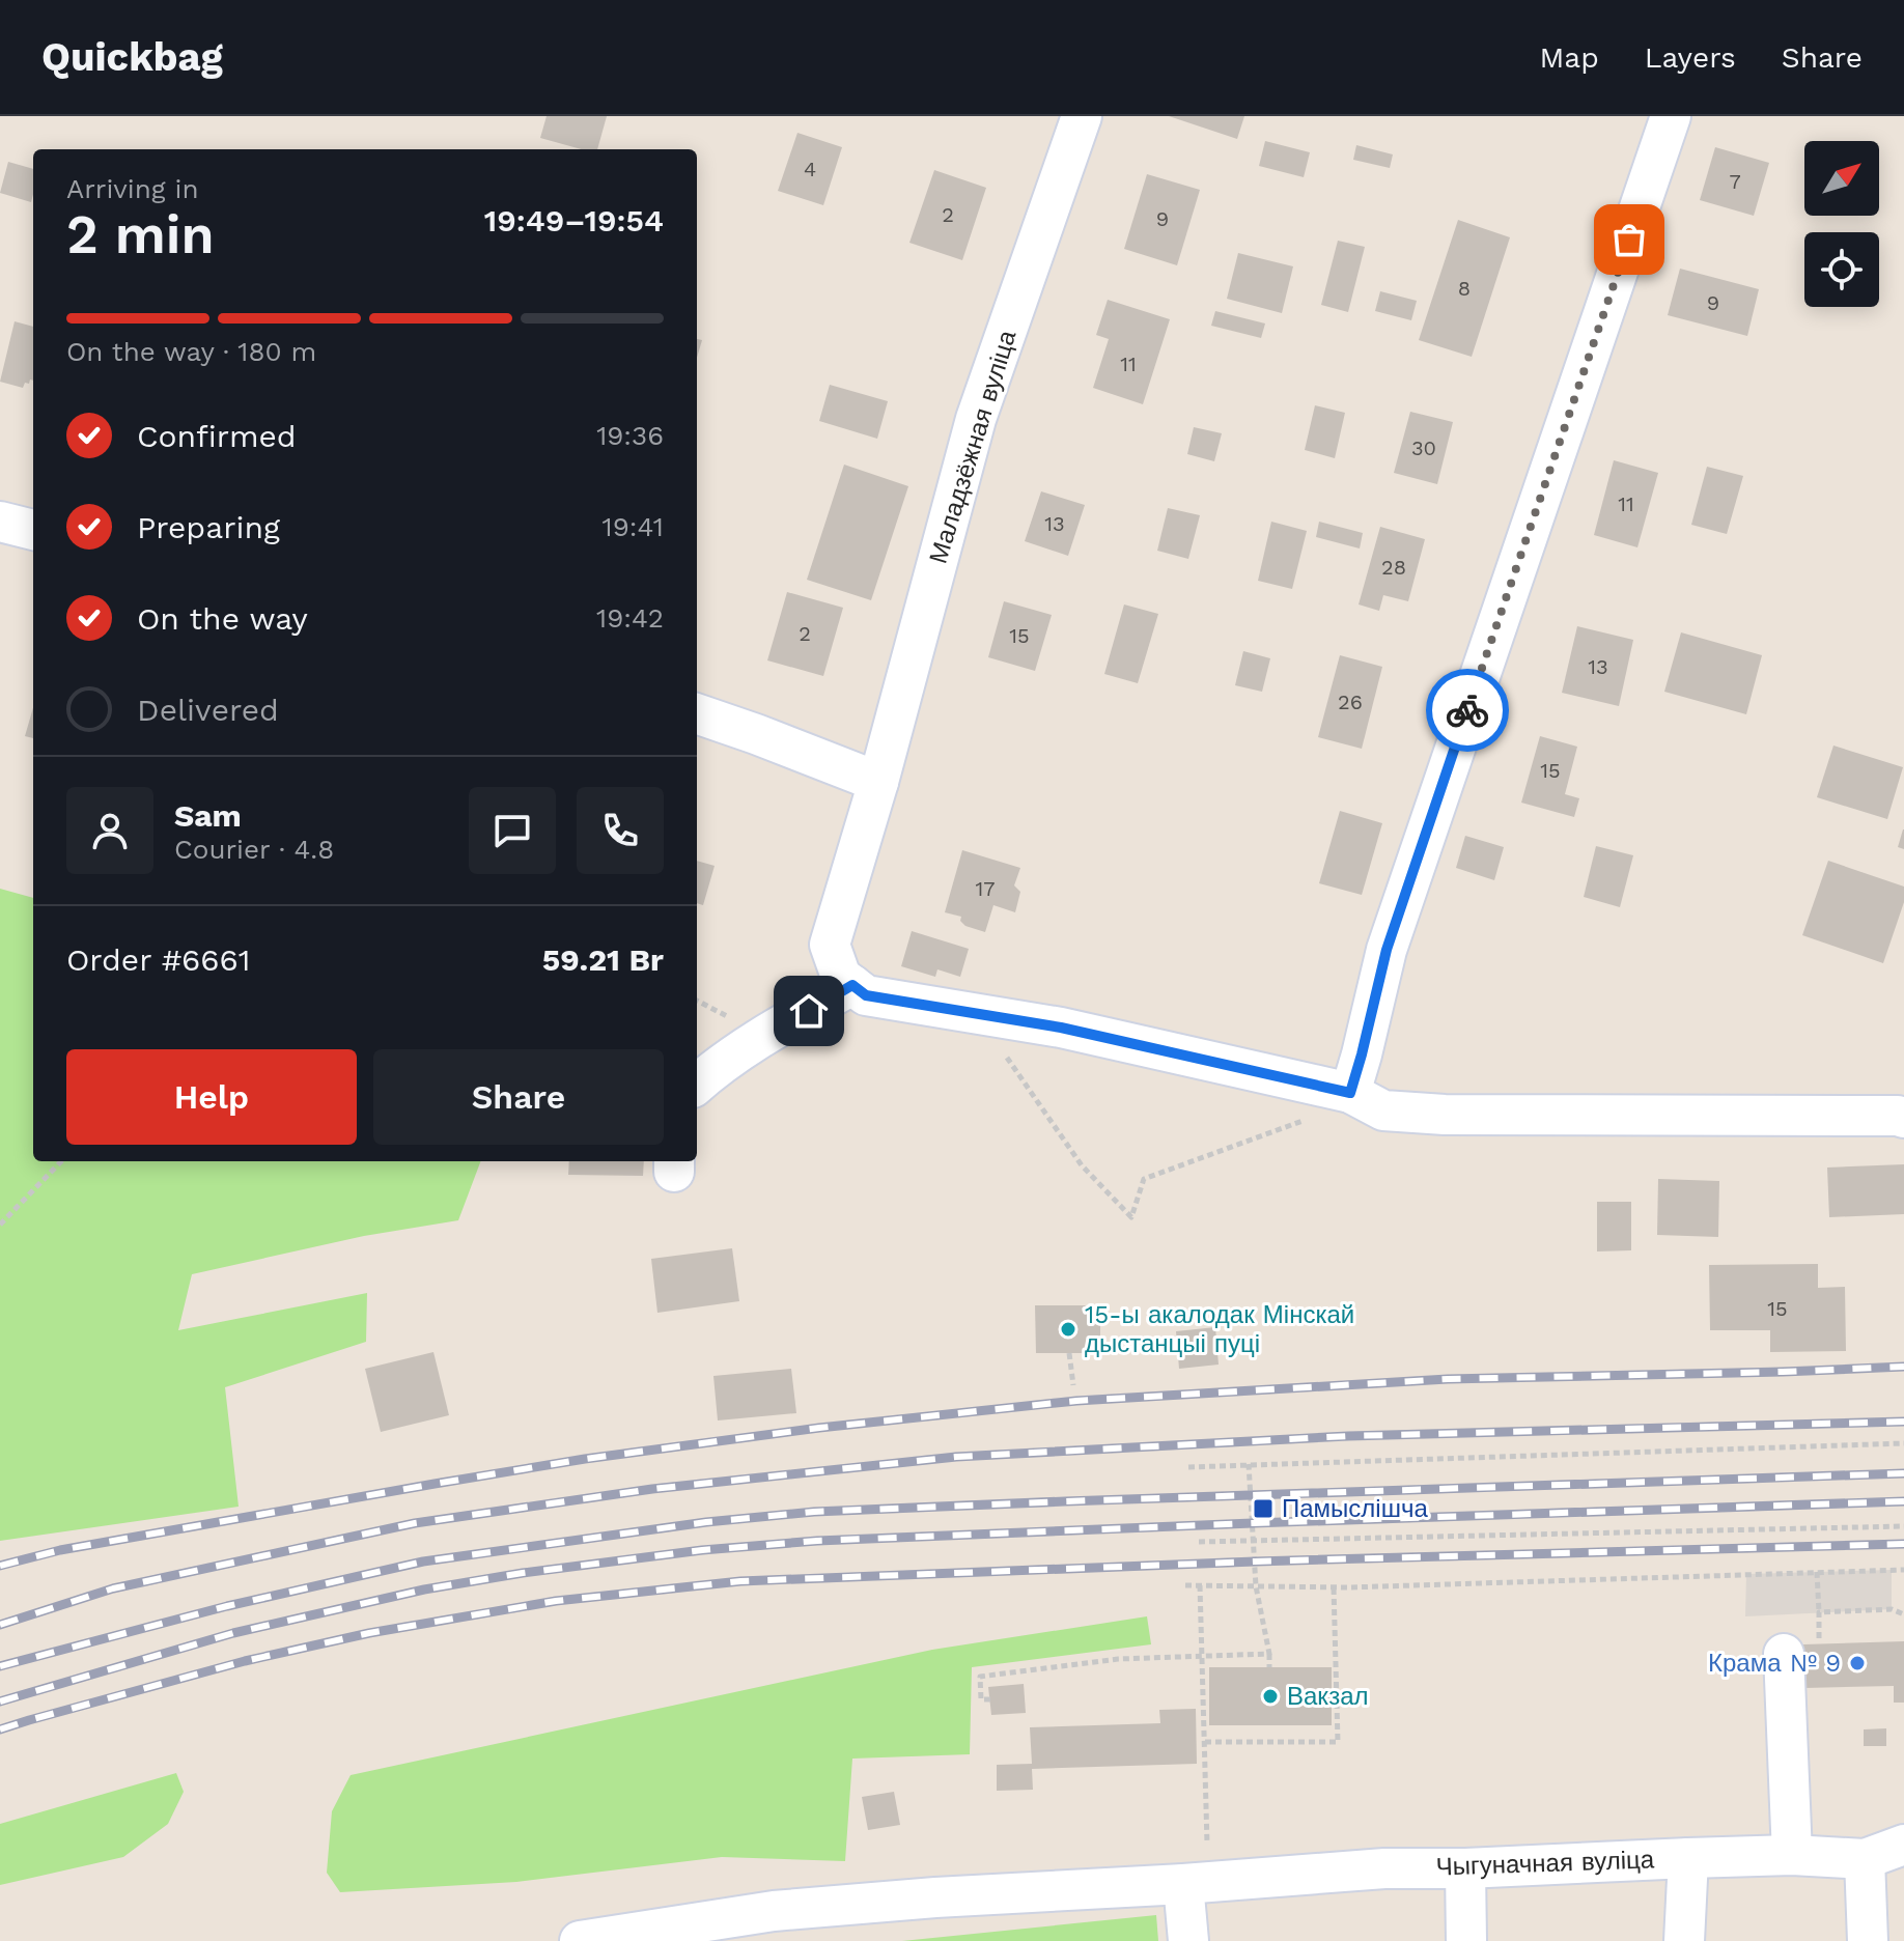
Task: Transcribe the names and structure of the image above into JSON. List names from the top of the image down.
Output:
{
  "streets": {
    "street": ["Маладзёжная вуліца", "Чыгуначная вуліца"]
  },
  "places": {
    "other": ["15-ы акалодак Мінскай дыстанцыі пуці", "Крама № 9", "Вакзал"],
    "transit": ["Памыслішча"]
  },
  "house_numbers": [
    "4",
    "7",
    "2",
    "9",
    "8",
    "9",
    "11",
    "30",
    "11",
    "13",
    "28",
    "2",
    "15",
    "13",
    "26",
    "15",
    "17",
    "15"
  ],
  "north": "top right",
  "page": {
    "header": "Quickbag",
    "nav": ["Map", "Layers", "Share"],
    "heading": ["2 min", "Arriving in", "19:49–19:54"],
    "panel": [
      "Sam",
      "Courier · 4.8",
      "Order #6661",
      "59.21 Br"
    ],
    "bar": "On the way · 180 m",
    "list": [
      ["Confirmed", "19:36"],
      ["Preparing", "19:41"],
      ["On the way", "19:42"],
      "Delivered"
    ],
    "buttons": ["Help", "Share"]
  }
}
